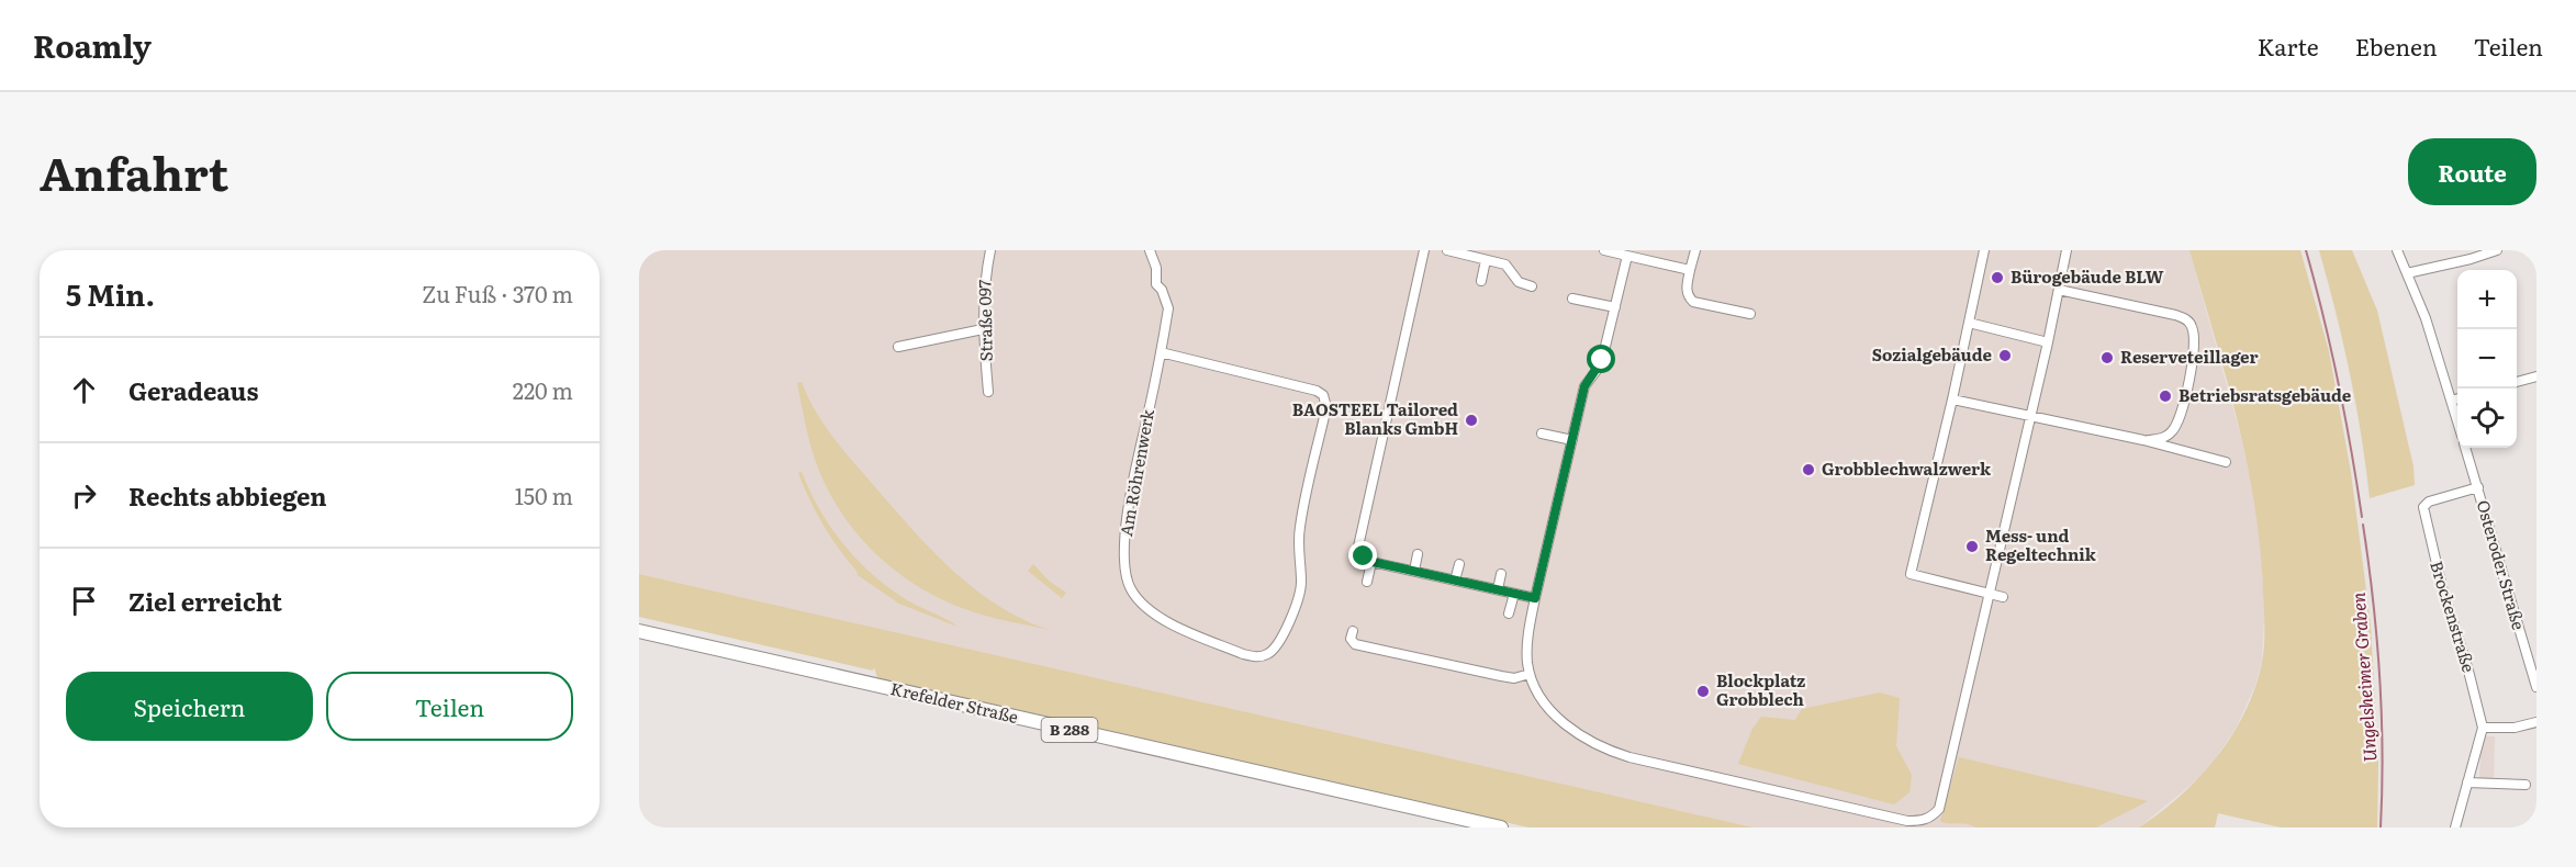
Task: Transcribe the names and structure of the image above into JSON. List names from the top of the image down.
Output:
{
  "streets": {
    "main road": ["Krefelder Straße", "B 288"],
    "street": [
      "Straße 097",
      "Am Röhrenwerk",
      "Osteroder Straße",
      "Brockenstraße"
    ]
  },
  "crossings": [
    ["Osteroder Straße", "Brockenstraße"]
  ],
  "water": ["Ungelsheimer Graben"],
  "places": [
    "Bürogebäude BLW",
    "Sozialgebäude",
    "Reserveteillager",
    "Betriebsratsgebäude",
    "BAOSTEEL Tailored Blanks GmbH",
    "Grobblechwalzwerk",
    "Mess- und Regeltechnik",
    "Blockplatz Grobblech"
  ],
  "page": {
    "header": "Roamly",
    "nav": ["Karte", "Ebenen", "Teilen"],
    "title": "Anfahrt",
    "buttons": [
      "Route",
      ["Speichern", "Teilen"]
    ],
    "heading": ["5 Min.", "Zu Fuß · 370 m"],
    "map_buttons": ["+", "−"],
    "list": [
      ["Geradeaus", "220 m"],
      ["Rechts abbiegen", "150 m"],
      "Ziel erreicht"
    ]
  }
}
